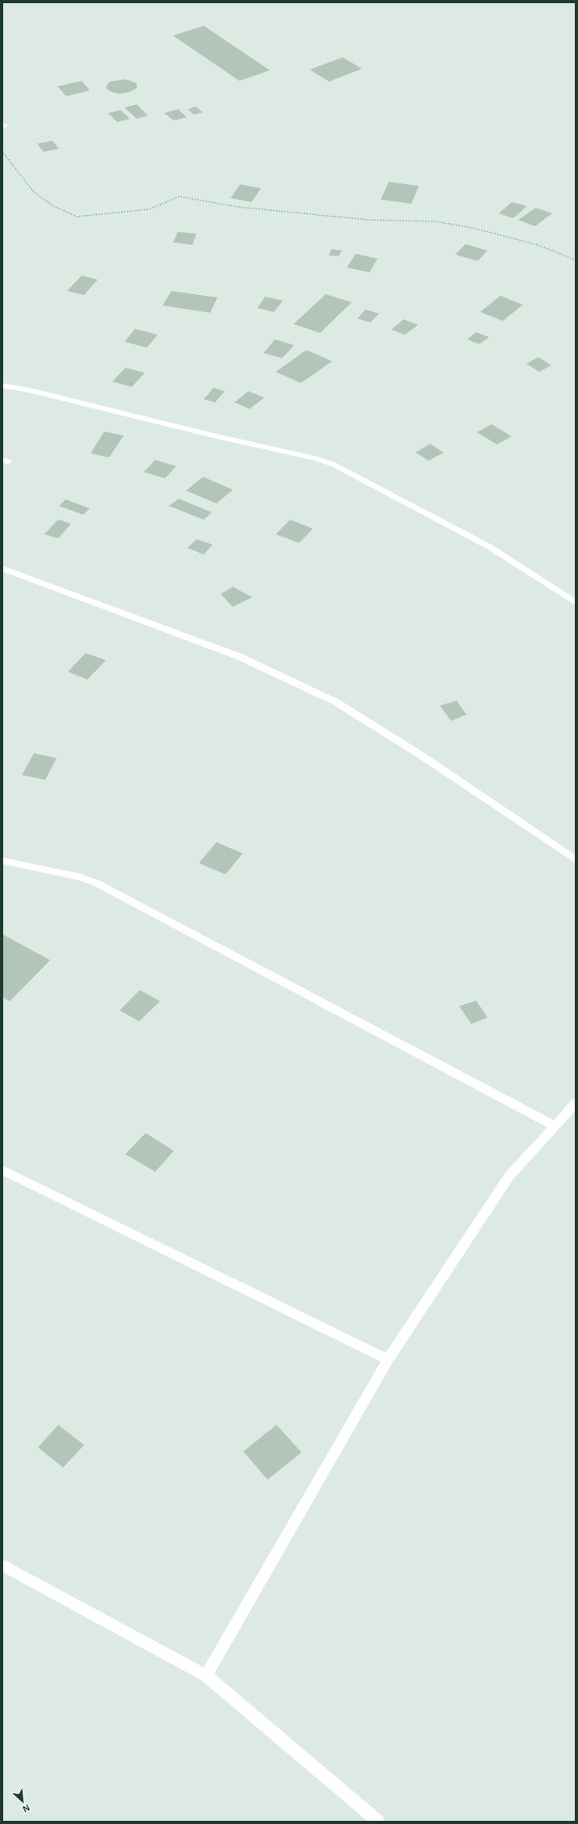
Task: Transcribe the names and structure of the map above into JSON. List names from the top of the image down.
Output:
{
  "north": "bottom right"
}
